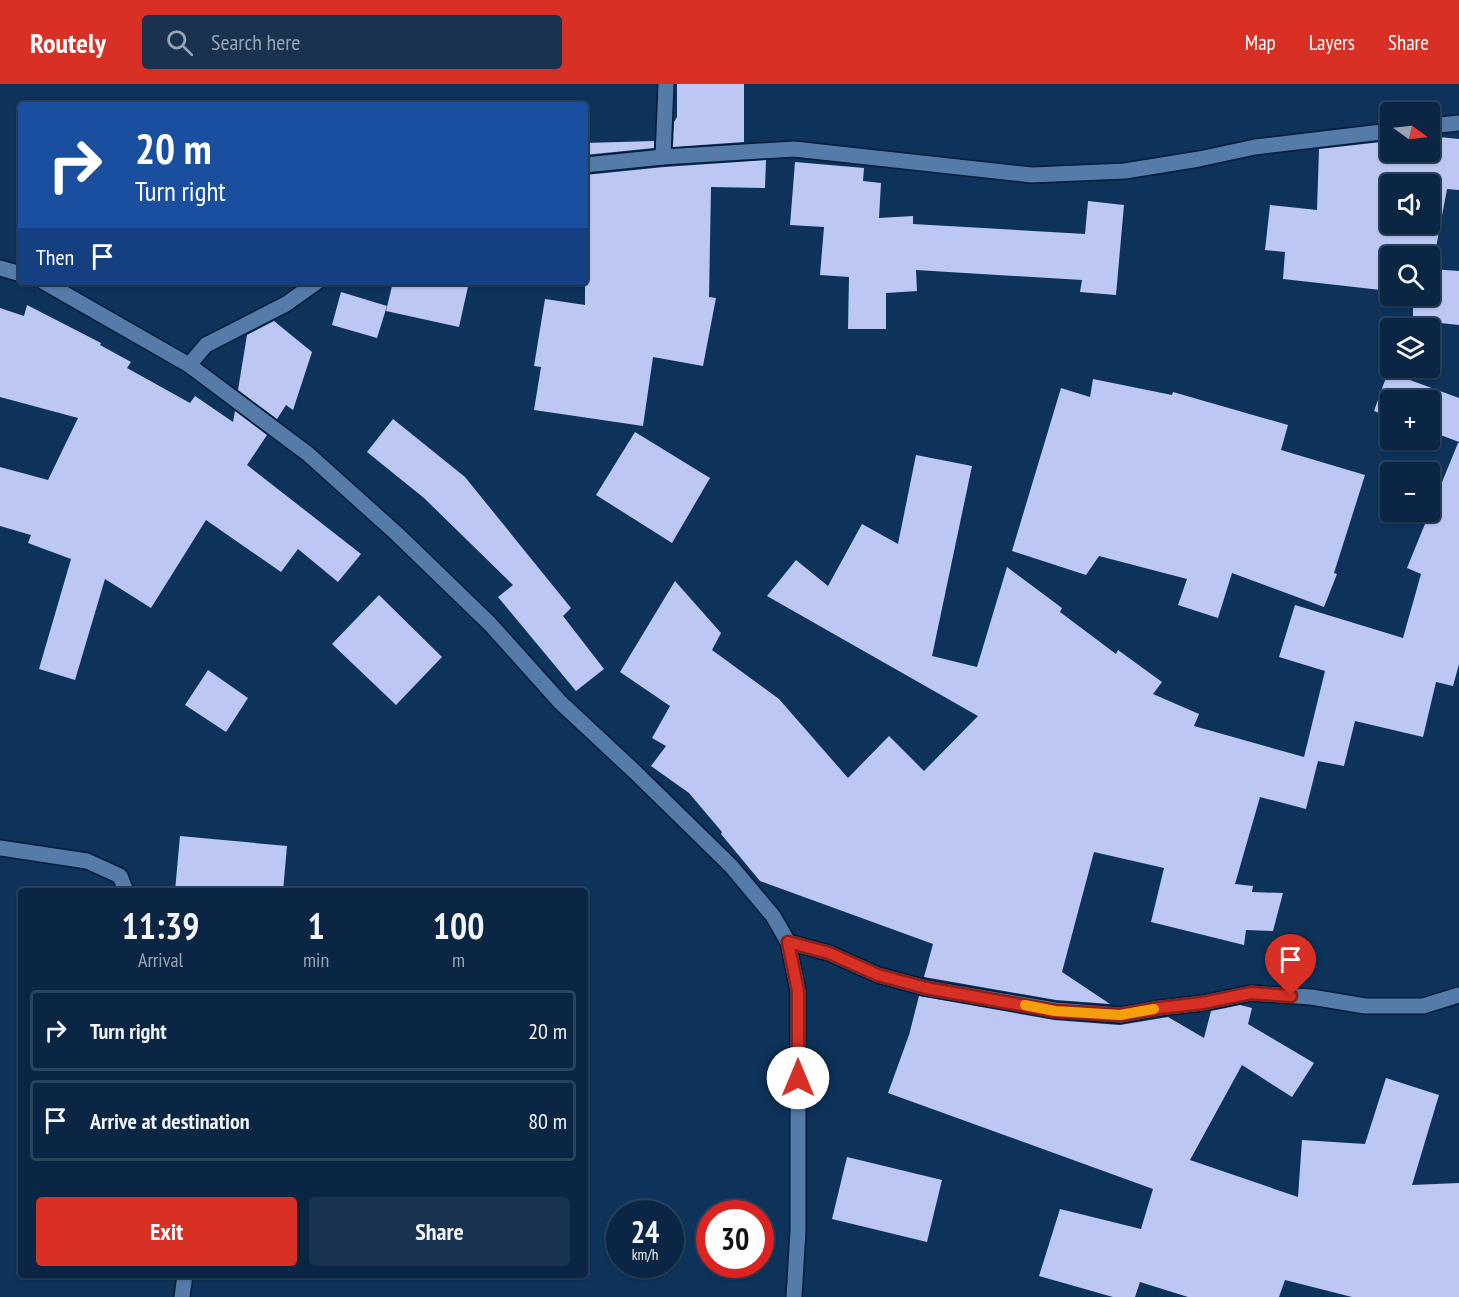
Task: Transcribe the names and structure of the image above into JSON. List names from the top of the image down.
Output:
{
  "north": "right",
  "page": {
    "header": "Routely",
    "search": "Search here",
    "nav": ["Map", "Layers", "Share"],
    "map_buttons": ["+", "−"],
    "turn": ["20 m", "Turn right"],
    "then": "Then",
    "eta": [
      "11:39",
      "Arrival",
      "1",
      "min",
      "100",
      "m"
    ],
    "list": [
      {
        "name": "Turn right",
        "value": "20 m"
      },
      {
        "name": "Arrive at destination",
        "value": "80 m"
      }
    ],
    "buttons": ["Exit", "Share"],
    "speed": "24 km/h",
    "limit": "30"
  }
}
